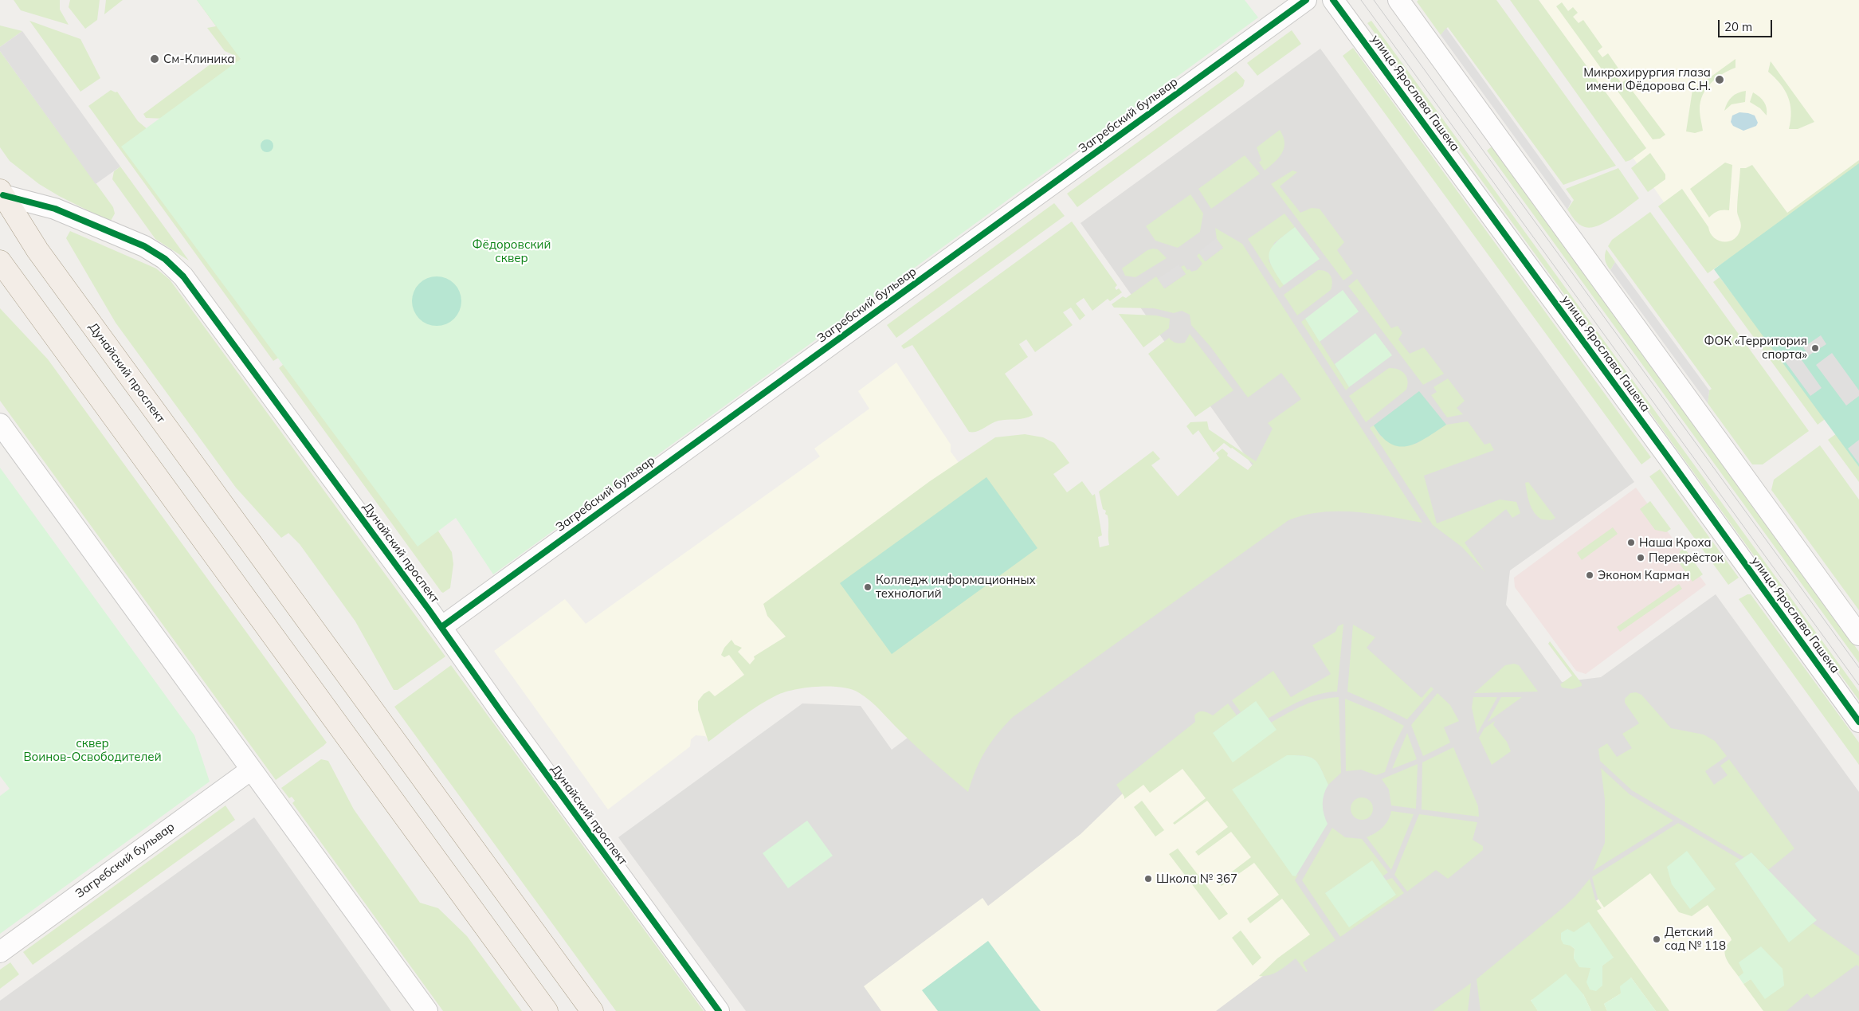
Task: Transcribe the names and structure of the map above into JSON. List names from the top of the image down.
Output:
{
  "streets": {
    "main road": ["Дунайский проспект"],
    "street": ["улица Ярослава Гашека", "Загребский бульвар"]
  },
  "crossings": [
    ["Загребский бульвар", "Дунайский проспект"]
  ],
  "parks": ["Фёдоровский сквер", "сквер Воинов-Освободителей"],
  "places": [
    "См-Клиника",
    "Микрохирургия глаза имени Фёдорова С.Н.",
    "ФОК «Территория спорта»",
    "Наша Кроха",
    "Перекрёсток",
    "Эконом Карман",
    "Колледж информационных технологий",
    "Школа № 367",
    "Детский сад № 118"
  ],
  "scale_bar": "20 m"
}
